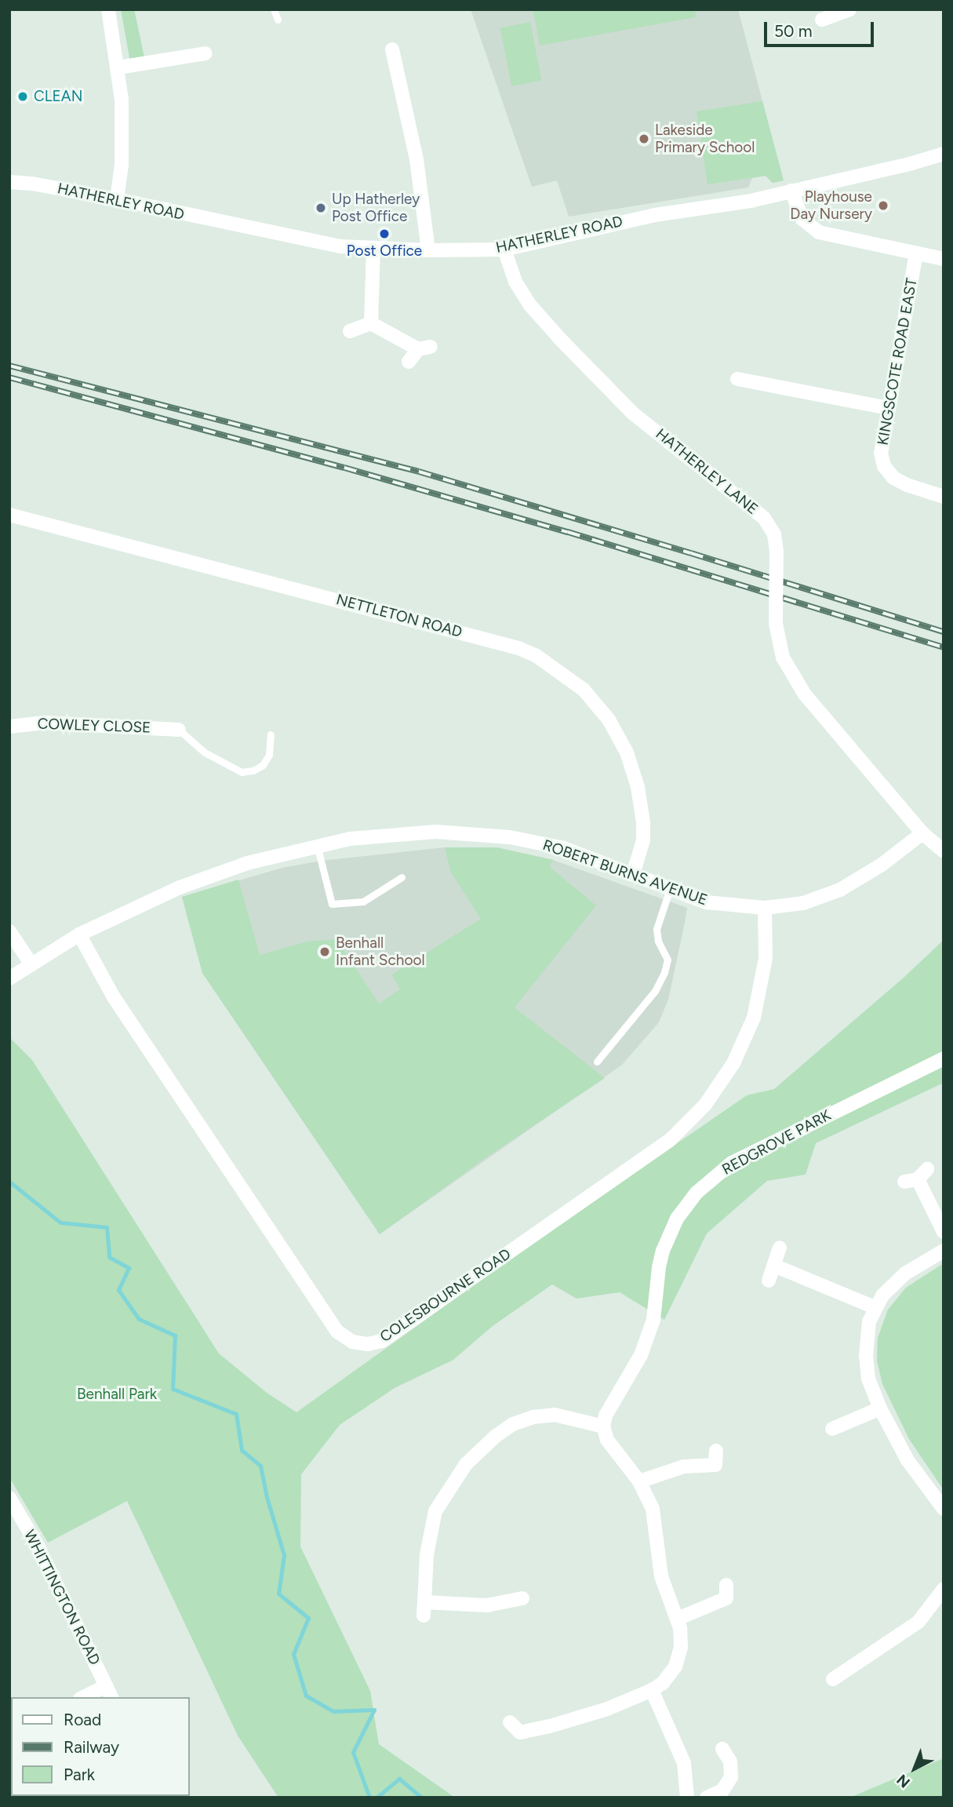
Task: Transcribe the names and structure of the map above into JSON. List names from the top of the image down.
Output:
{
  "streets": {
    "street": [
      "HATHERLEY ROAD",
      "KINGSCOTE ROAD EAST",
      "HATHERLEY LANE",
      "NETTLETON ROAD",
      "COWLEY CLOSE",
      "ROBERT BURNS AVENUE",
      "REDGROVE PARK",
      "COLESBOURNE ROAD",
      "WHITTINGTON ROAD"
    ]
  },
  "crossings": [
    ["HATHERLEY ROAD", "HATHERLEY LANE"],
    ["HATHERLEY LANE", "ROBERT BURNS AVENUE"],
    ["NETTLETON ROAD", "ROBERT BURNS AVENUE"],
    ["ROBERT BURNS AVENUE", "COLESBOURNE ROAD"]
  ],
  "parks": ["Benhall Park"],
  "places": [
    "CLEAN",
    "Lakeside Primary School",
    "Playhouse Day Nursery",
    "Up Hatherley Post Office",
    "Post Office",
    "Benhall Infant School"
  ],
  "legend": ["Road", "Railway", "Park"],
  "scale_bar": "50 m",
  "north": "bottom left"
}
